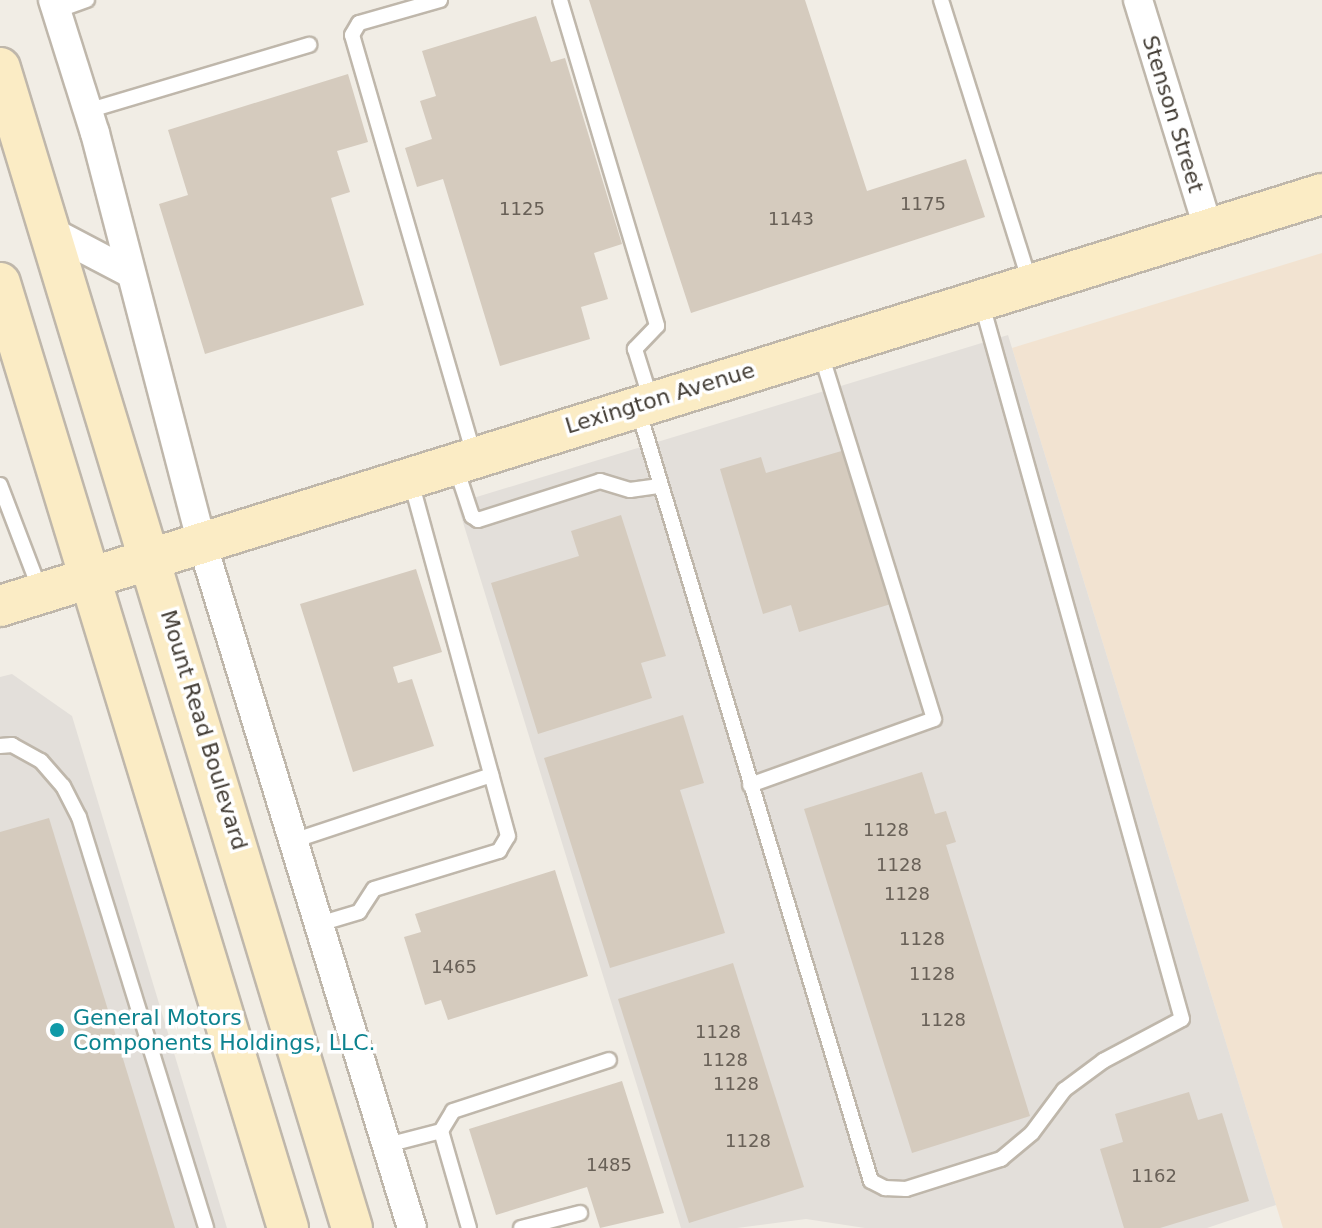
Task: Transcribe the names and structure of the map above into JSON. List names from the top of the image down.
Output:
{
  "streets": {
    "main road": ["Lexington Avenue", "Mount Read Boulevard"],
    "street": ["Stenson Street"]
  },
  "crossings": [
    ["Stenson Street", "Lexington Avenue"],
    ["Lexington Avenue", "Mount Read Boulevard"]
  ],
  "places": ["General Motors Components Holdings, LLC."],
  "house_numbers": [
    "1175",
    "1125",
    "1143",
    "1128",
    "1128",
    "1128",
    "1128",
    "1465",
    "1128",
    "1128",
    "1128",
    "1128",
    "1128",
    "1128",
    "1485",
    "1162"
  ]
}
